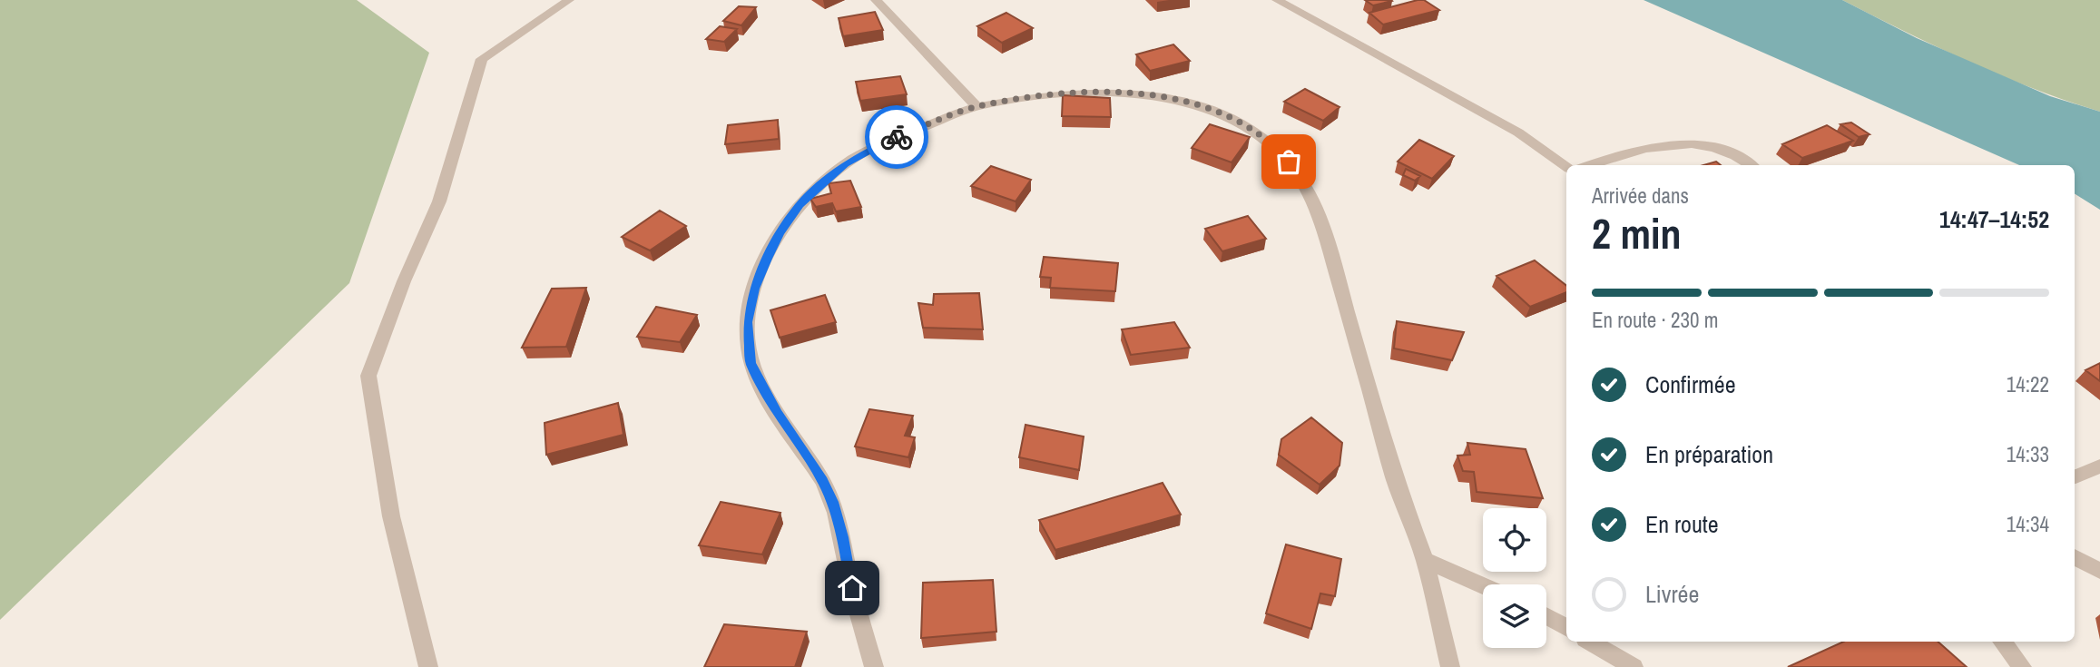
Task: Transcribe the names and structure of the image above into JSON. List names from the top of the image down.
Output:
{
  "page": {
    "heading": ["2 min", "Arrivée dans", "14:47–14:52"],
    "bar": "En route · 230 m",
    "list": [
      ["Confirmée", "14:22"],
      ["En préparation", "14:33"],
      ["En route", "14:34"],
      "Livrée"
    ]
  }
}
